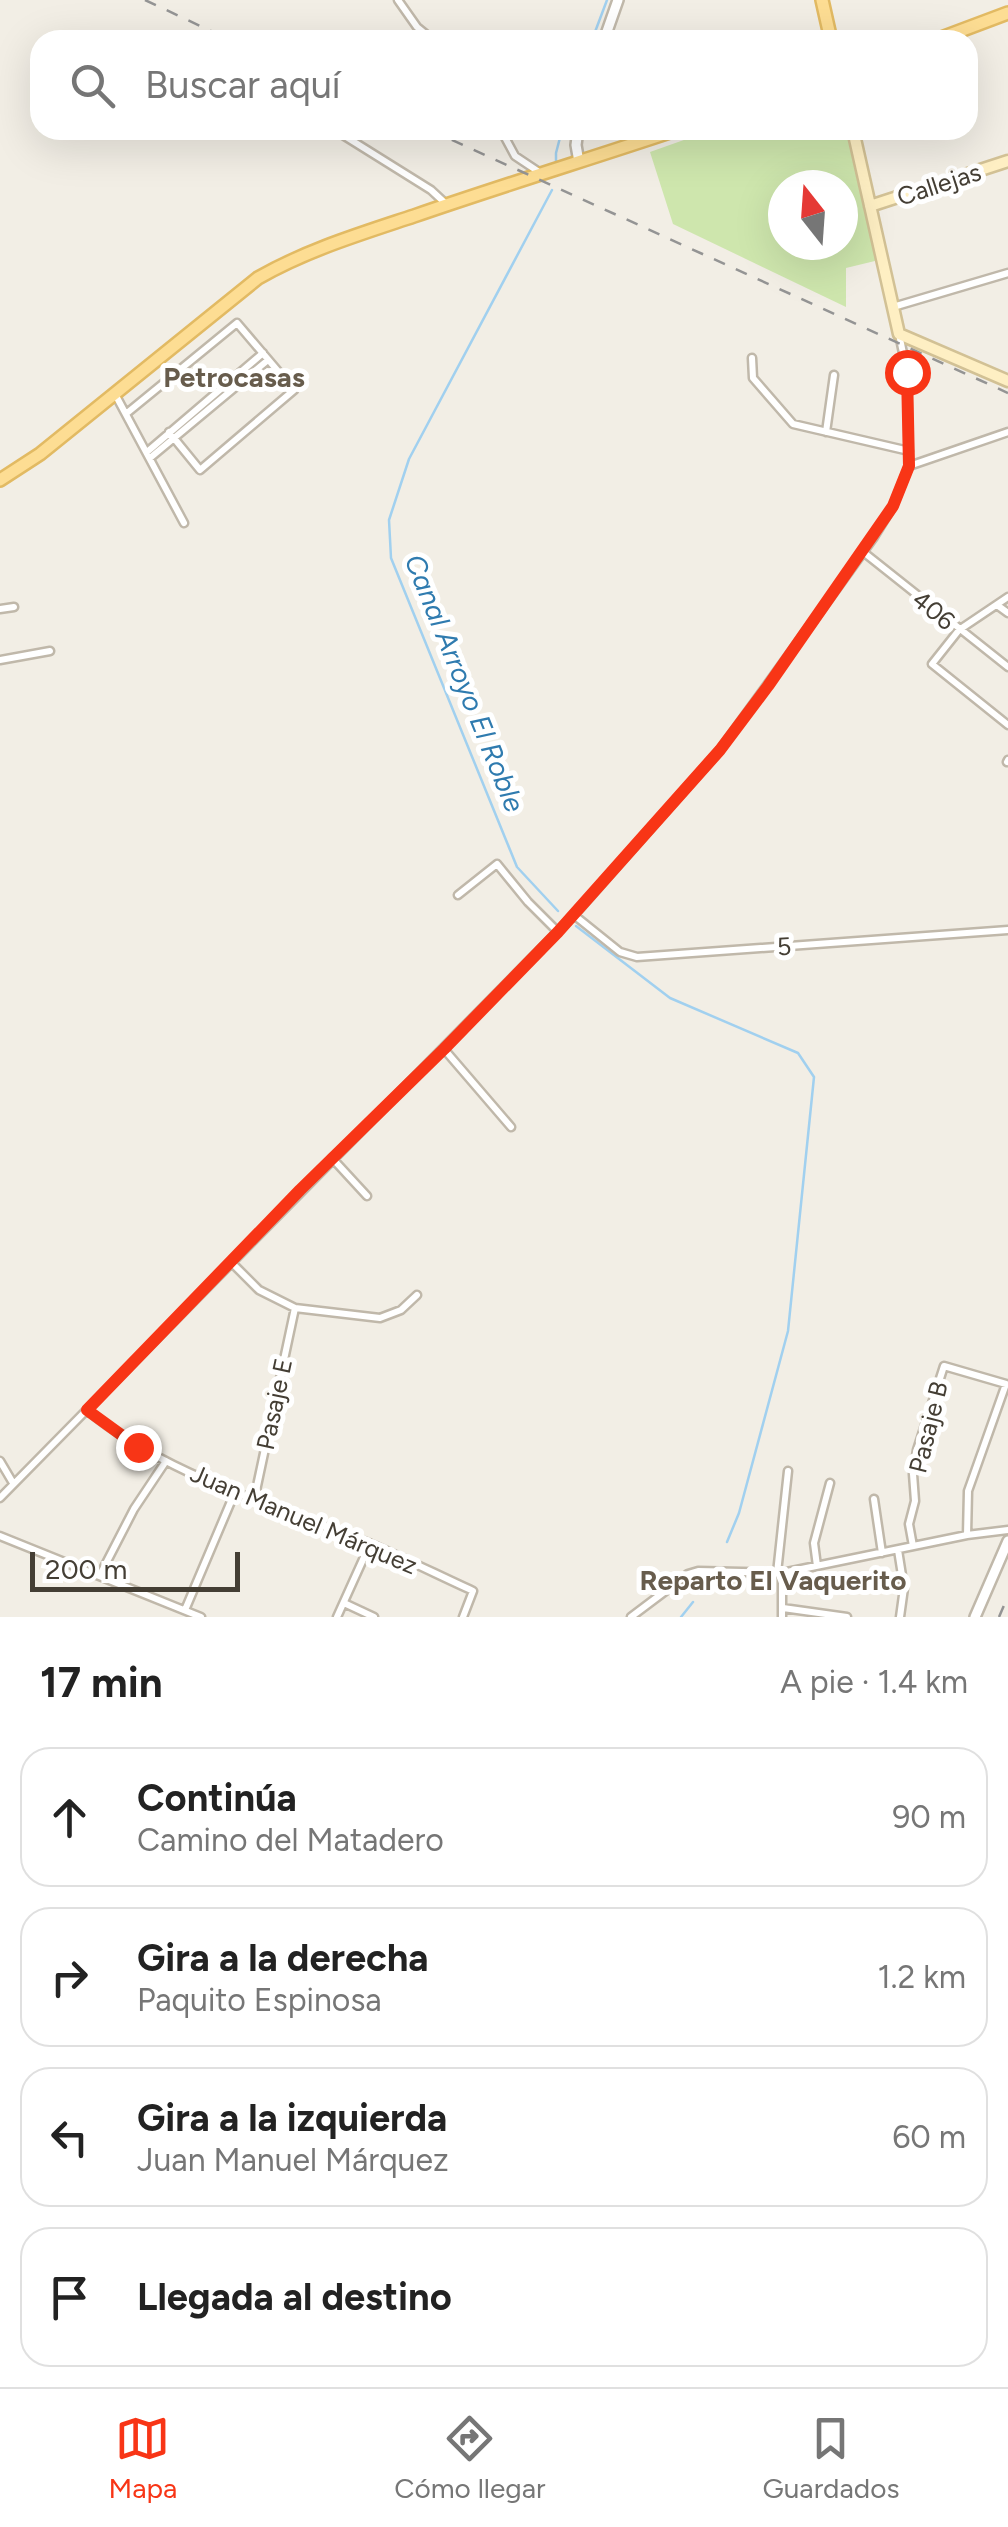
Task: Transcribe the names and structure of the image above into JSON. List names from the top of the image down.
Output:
{
  "streets": {
    "main road": ["Callejas"],
    "street": [
      "406",
      "5",
      "Pasaje E",
      "Pasaje B",
      "Juan Manuel Márquez"
    ]
  },
  "crossings": [
    ["Pasaje E", "Juan Manuel Márquez"]
  ],
  "districts": ["Petrocasas", "Reparto El Vaquerito"],
  "water": ["Canal Arroyo El Roble"],
  "scale_bar": "200 m",
  "north": "top",
  "page": {
    "search": "Buscar aquí",
    "scale": "200 m",
    "heading": ["17 min", "A pie · 1.4 km"],
    "list": [
      ["Continúa", "Camino del Matadero", "90 m"],
      ["Gira a la derecha", "Paquito Espinosa", "1.2 km"],
      ["Gira a la izquierda", "Juan Manuel Márquez", "60 m"],
      "Llegada al destino"
    ],
    "nav": ["Mapa", "Cómo llegar", "Guardados"]
  }
}
